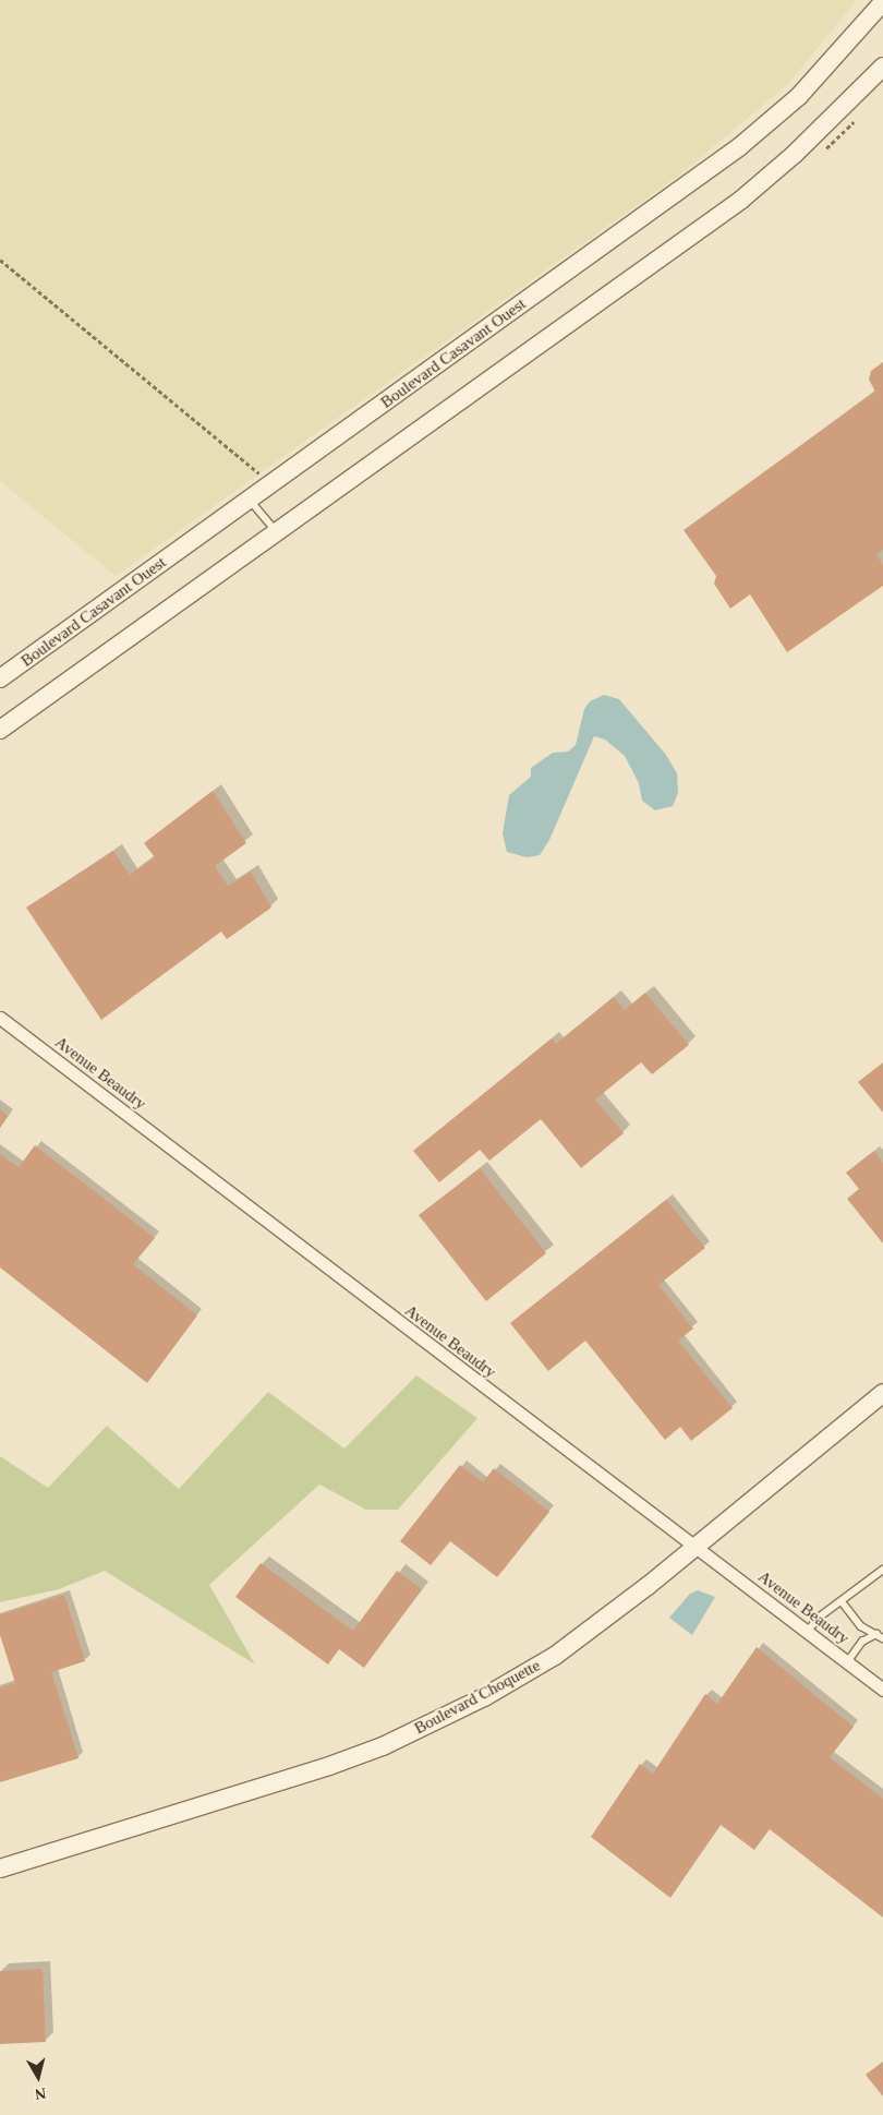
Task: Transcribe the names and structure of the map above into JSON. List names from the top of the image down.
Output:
{
  "streets": {
    "main road": ["Boulevard Casavant Ouest", "Boulevard Choquette"],
    "street": ["Avenue Beaudry"]
  },
  "crossings": [
    ["Avenue Beaudry", "Boulevard Choquette"]
  ],
  "north": "bottom"
}
